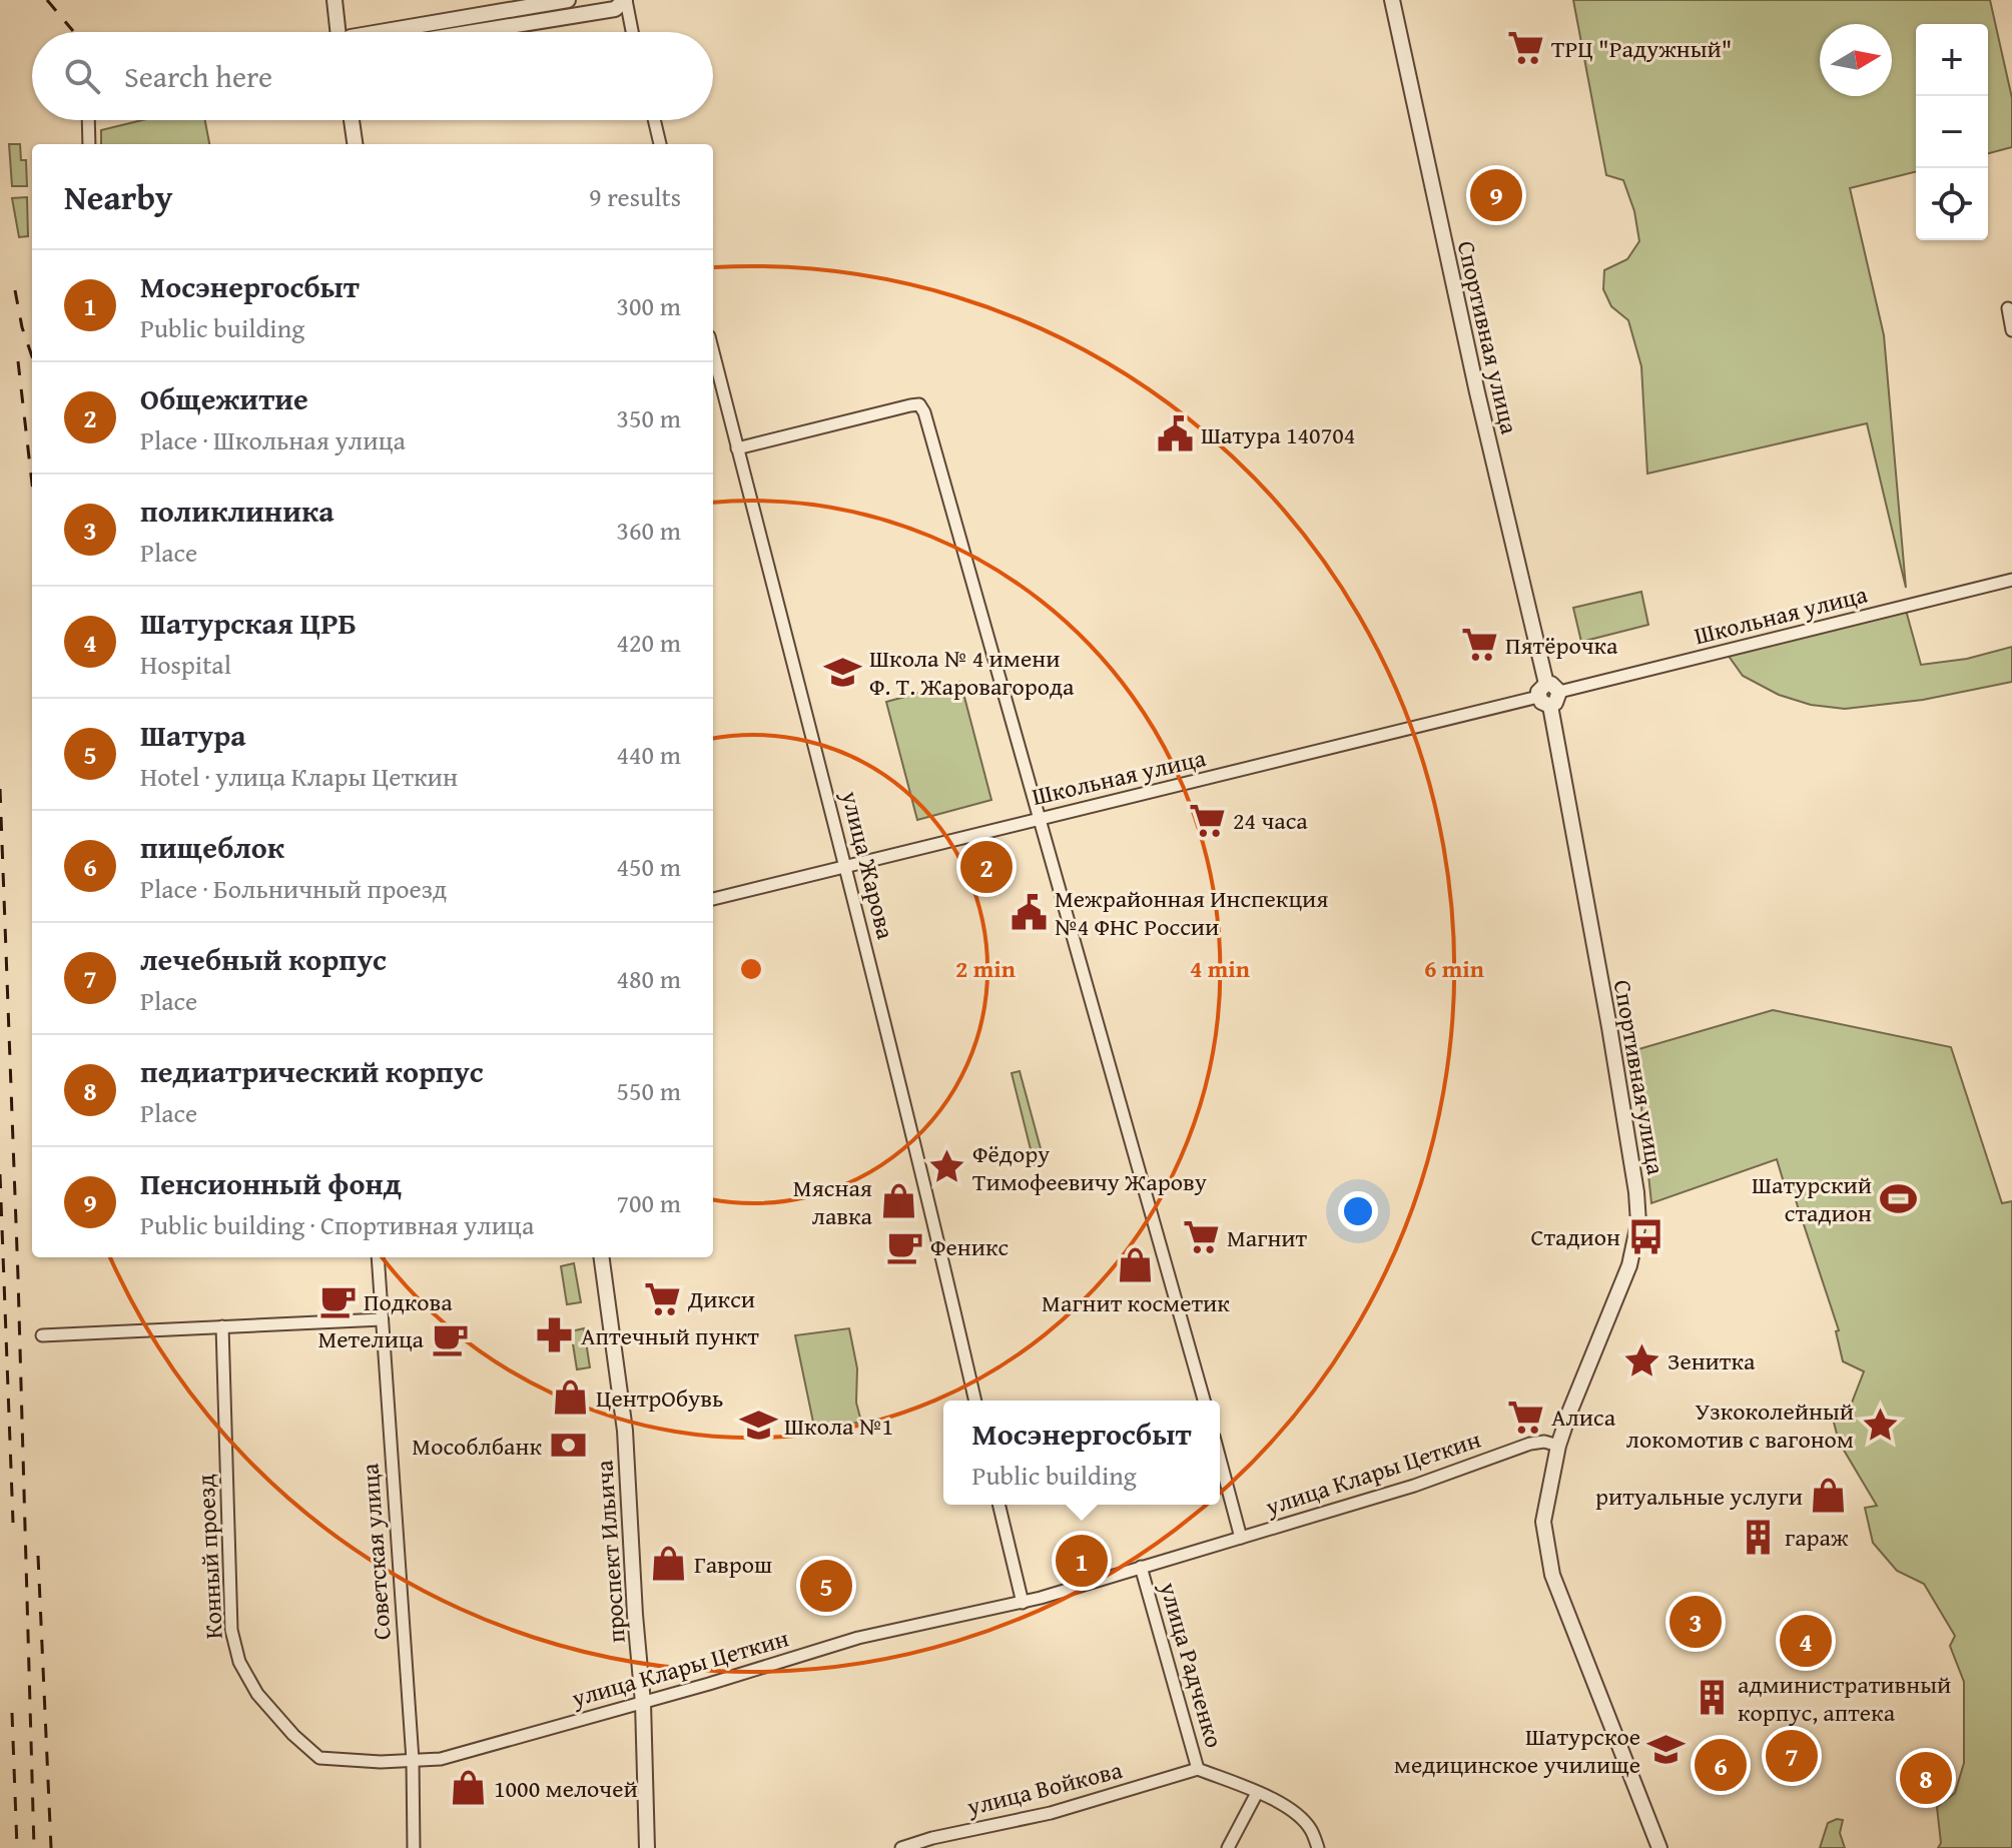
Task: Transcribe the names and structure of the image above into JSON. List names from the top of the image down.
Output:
{
  "streets": {
    "street": [
      "Спортивная улица",
      "Школьная улица",
      "улица Жарова",
      "улица Клары Цеткин",
      "Советская улица",
      "проспект Ильича",
      "Конный проезд",
      "улица Радченко",
      "улица Войкова"
    ]
  },
  "crossings": [
    ["Спортивная улица", "Школьная улица"],
    ["Спортивная улица", "улица Клары Цеткин"],
    ["Школьная улица", "улица Жарова"],
    ["улица Клары Цеткин", "Советская улица"],
    ["улица Клары Цеткин", "проспект Ильича"],
    ["улица Клары Цеткин", "Конный проезд"],
    ["улица Клары Цеткин", "улица Радченко"],
    ["Советская улица", "Конный проезд"],
    ["улица Радченко", "улица Войкова"]
  ],
  "places": {
    "supermarket": [
      "ТРЦ \"Радужный\"",
      "Пятёрочка",
      "24 часа",
      "Магнит",
      "Дикси",
      "Алиса"
    ],
    "public building": ["Шатура 140704", "Межрайонная Инспекция №4 ФНС России"],
    "school or university": ["Школа № 4 имени Ф. Т. Жаровагорода", "Школа №1", "Шатурское медицинское училище"],
    "place": ["Фёдору Тимофеевичу Жарову", "Зенитка", "Узкоколейный локомотив с вагоном"],
    "sports": ["Шатурский стадион"],
    "shop": [
      "Мясная лавка",
      "Магнит косметик",
      "ЦентрОбувь",
      "ритуальные услуги",
      "Гаврош",
      "1000 мелочей"
    ],
    "bus stop": ["Стадион"],
    "cafe": ["Феникс", "Подкова", "Метелица"],
    "pharmacy": ["Аптечный пункт"],
    "bank": ["Мособлбанк"],
    "building": ["гараж", "административный корпус, аптека"]
  },
  "north": "right",
  "page": {
    "map_buttons": ["+", "−"],
    "search": "Search here",
    "heading": ["Nearby", "9 results"],
    "pins": [
      "9",
      "2",
      "1",
      "5",
      "3",
      "4",
      "7",
      "6",
      "8"
    ],
    "list": [
      {
        "mark": "1",
        "name": "Мосэнергосбыт",
        "note": "Public building",
        "value": "300 m"
      },
      {
        "mark": "2",
        "name": "Общежитие",
        "note": "Place · Школьная улица",
        "value": "350 m"
      },
      {
        "mark": "3",
        "name": "поликлиника",
        "note": "Place",
        "value": "360 m"
      },
      {
        "mark": "4",
        "name": "Шатурская ЦРБ",
        "note": "Hospital",
        "value": "420 m"
      },
      {
        "mark": "5",
        "name": "Шатура",
        "note": "Hotel · улица Клары Цеткин",
        "value": "440 m"
      },
      {
        "mark": "6",
        "name": "пищеблок",
        "note": "Place · Больничный проезд",
        "value": "450 m"
      },
      {
        "mark": "7",
        "name": "лечебный корпус",
        "note": "Place",
        "value": "480 m"
      },
      {
        "mark": "8",
        "name": "педиатрический корпус",
        "note": "Place",
        "value": "550 m"
      },
      {
        "mark": "9",
        "name": "Пенсионный фонд",
        "note": "Public building · Спортивная улица",
        "value": "700 m"
      }
    ],
    "popup": ["Мосэнергосбыт", "Public building"]
  },
  "rings": ["2 min", "4 min", "6 min"]
}
